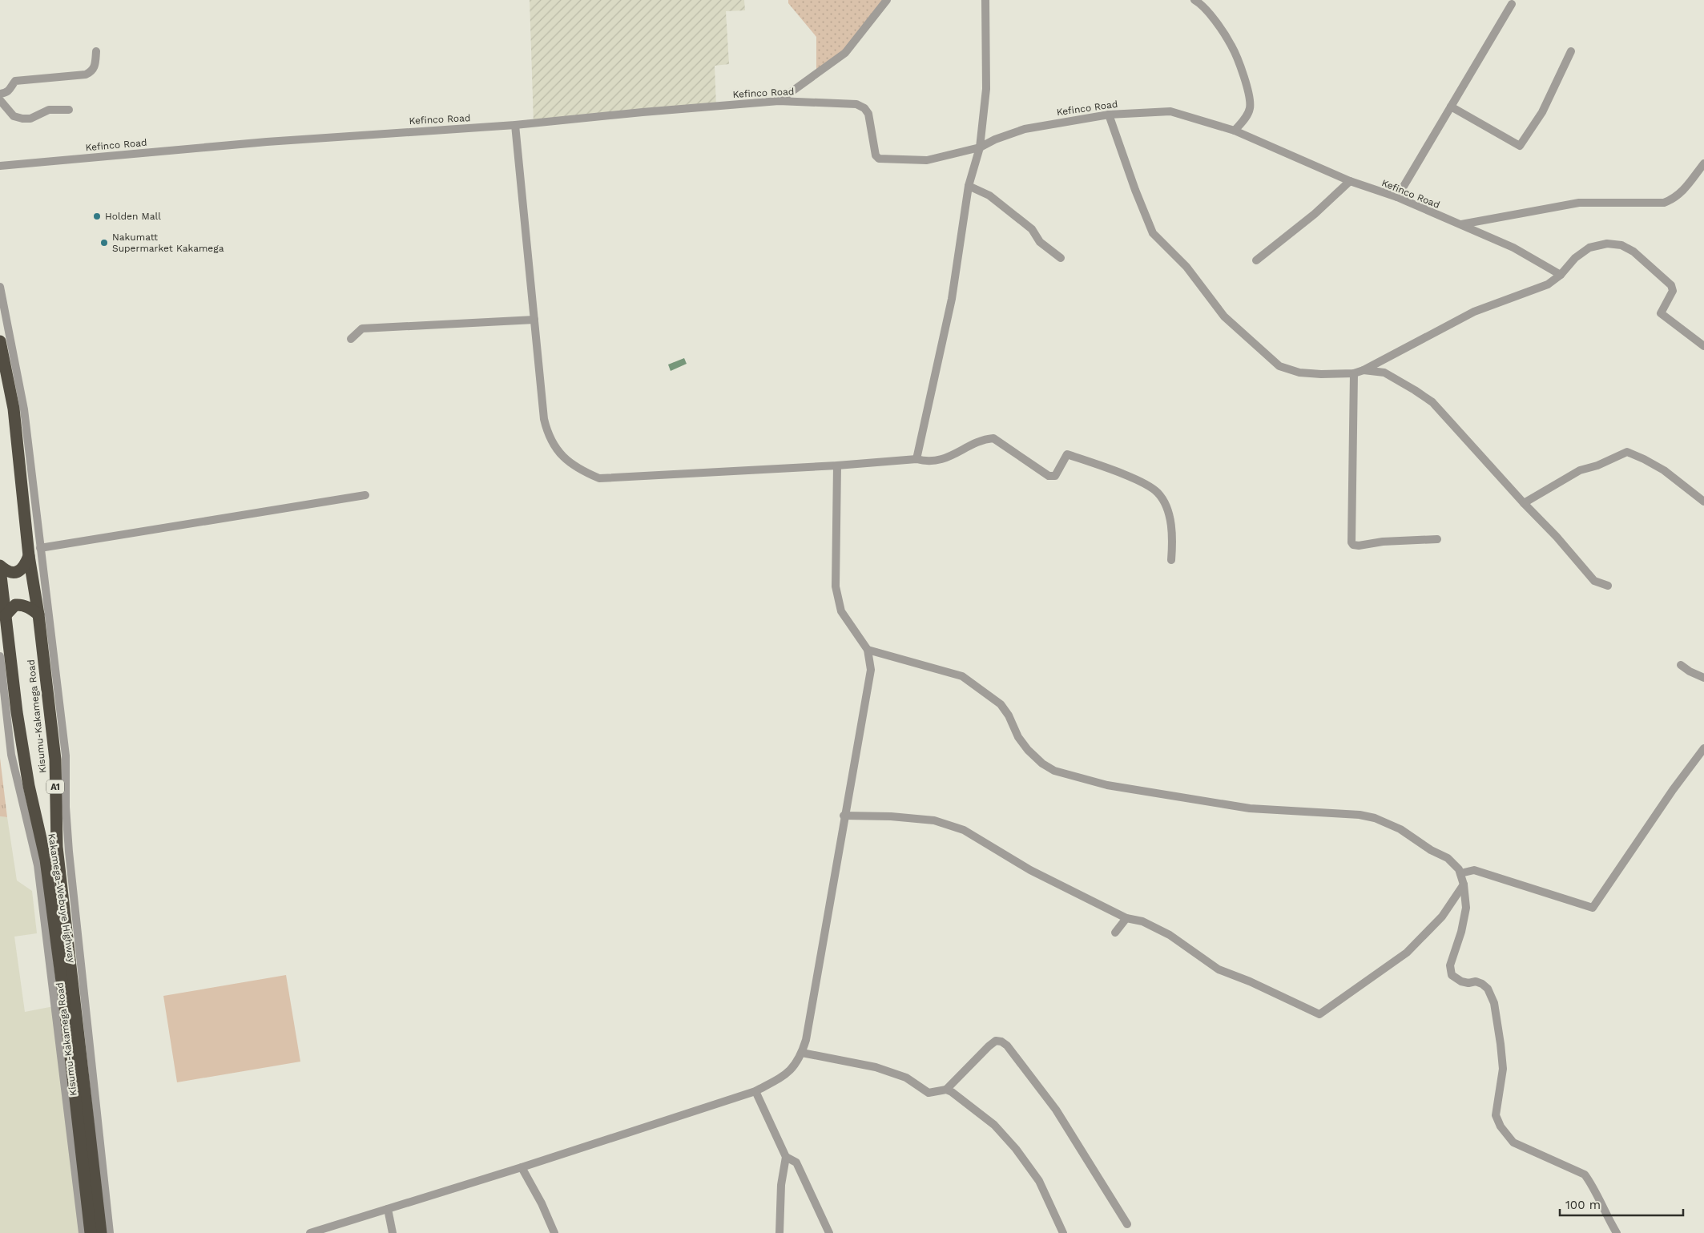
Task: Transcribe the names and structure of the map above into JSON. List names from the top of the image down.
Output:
{
  "streets": {
    "highway": ["Kisumu-Kakamega Road", "A1", "Kakamega-Webuye Highway"],
    "street": ["Kefinco Road"]
  },
  "places": ["Holden Mall", "Nakumatt Supermarket Kakamega"],
  "scale_bar": "100 m"
}
